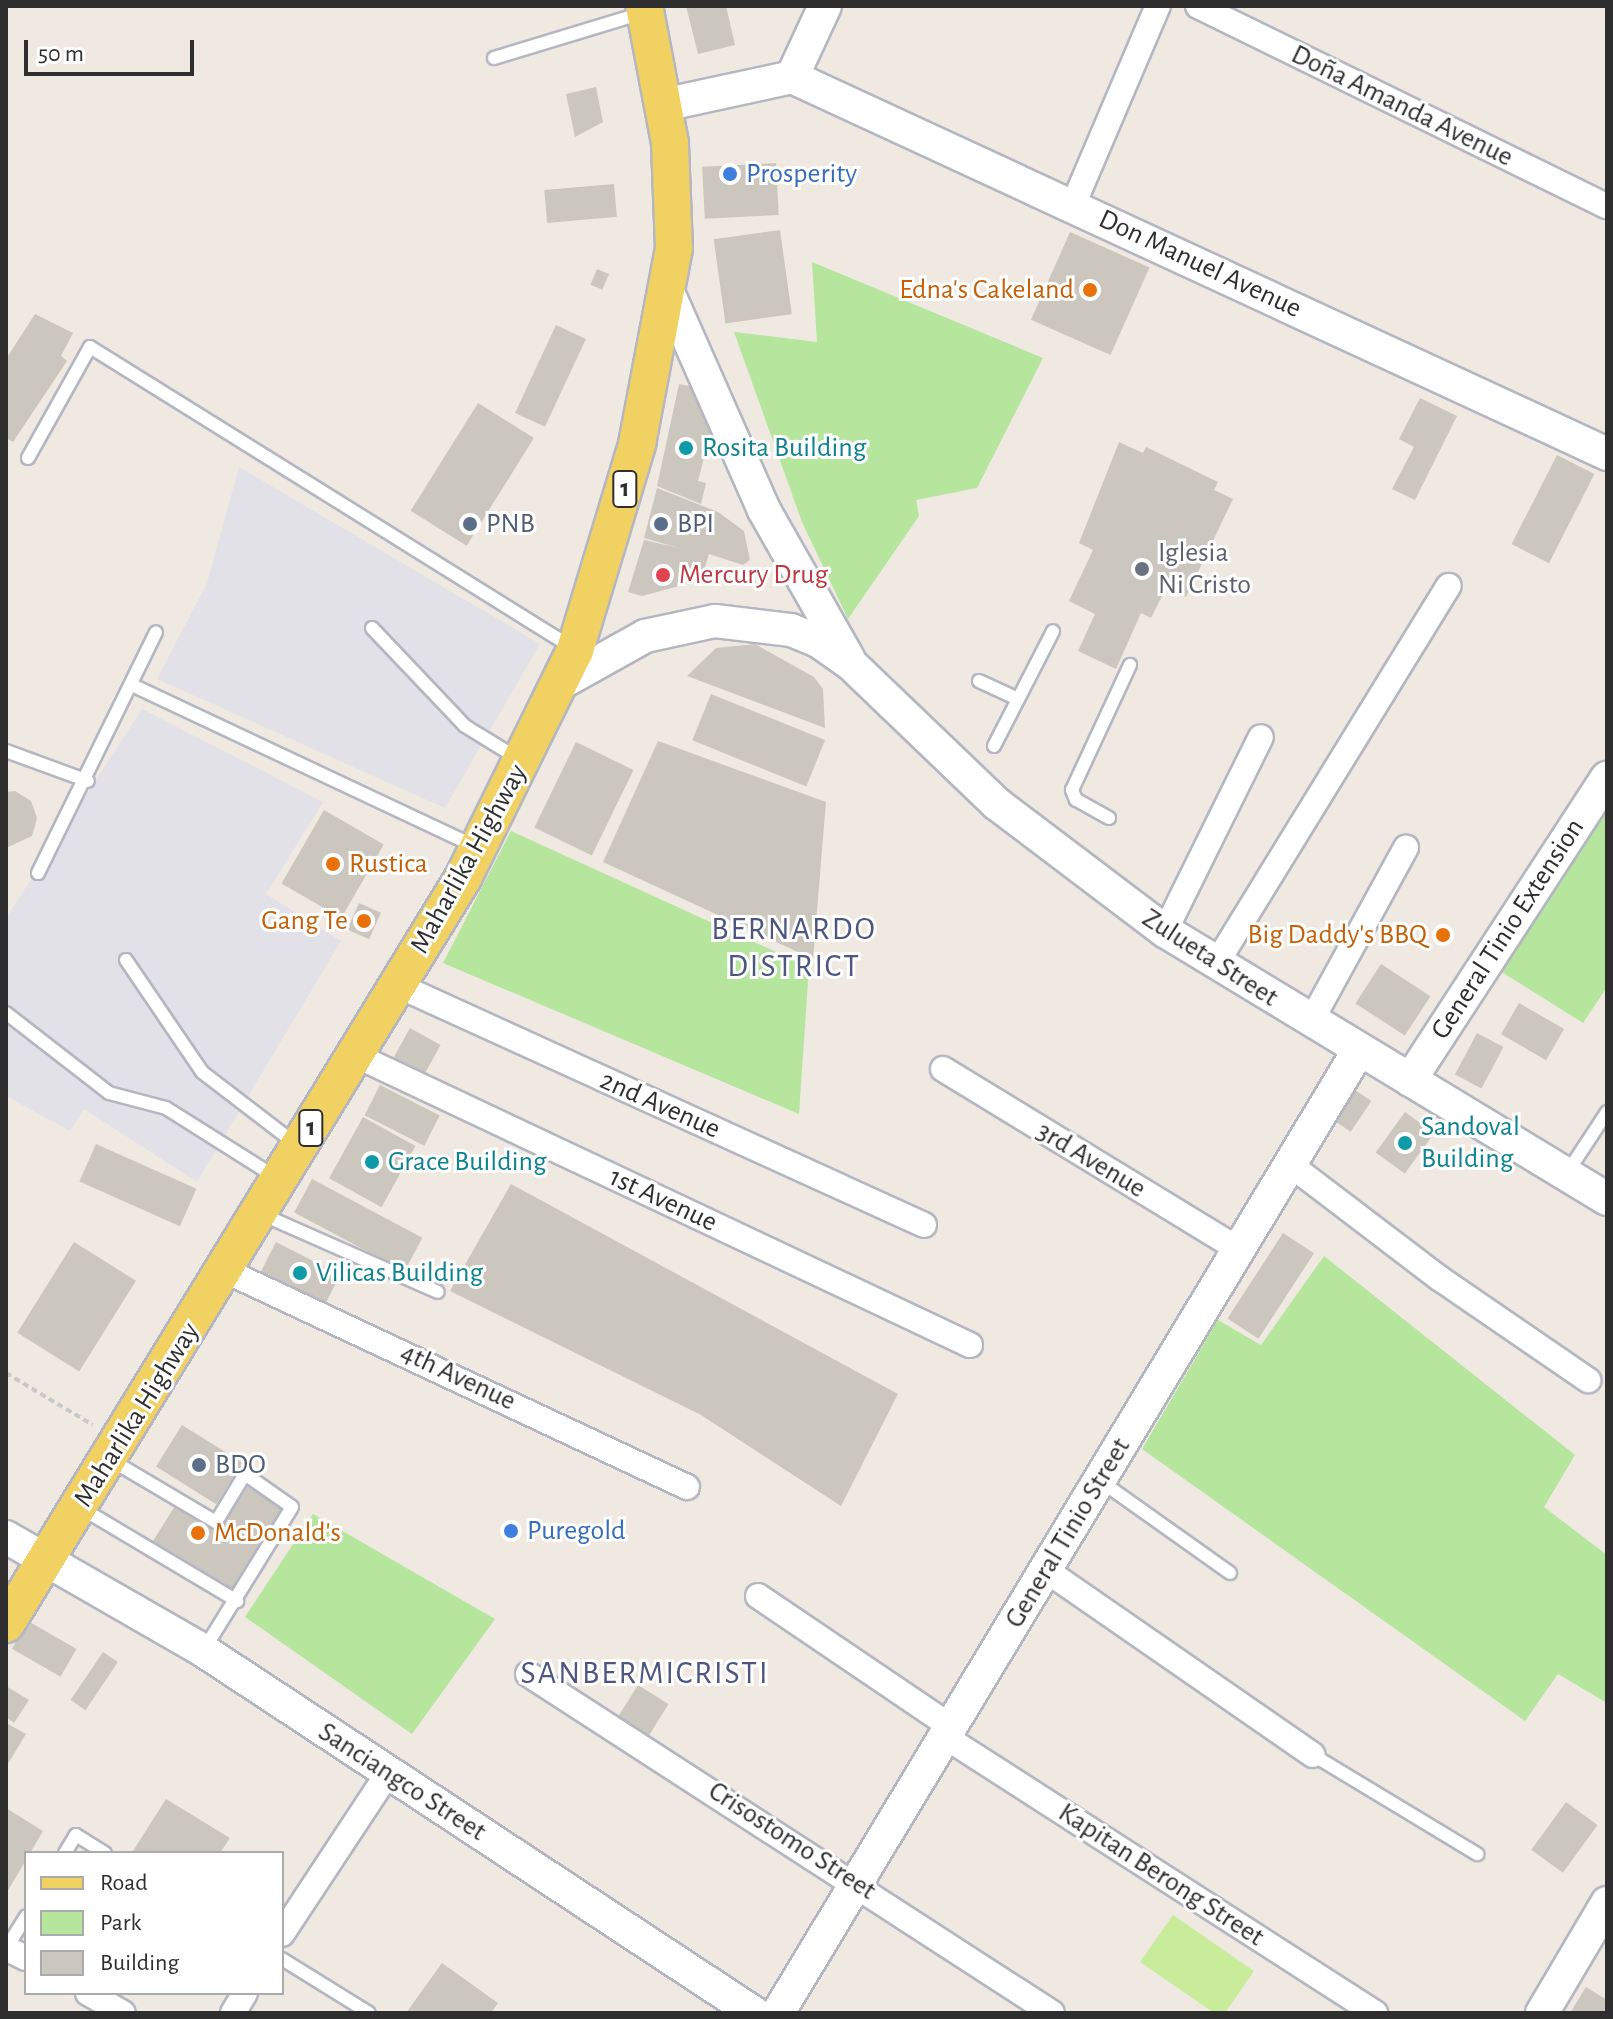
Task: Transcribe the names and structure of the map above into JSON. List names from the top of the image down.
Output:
{
  "streets": {
    "main road": ["1", "Maharlika Highway"],
    "street": [
      "Doña Amanda Avenue",
      "Don Manuel Avenue",
      "General Tinio Extension",
      "Zulueta Street",
      "2nd Avenue",
      "3rd Avenue",
      "1st Avenue",
      "4th Avenue",
      "General Tinio Street",
      "Sanciangco Street",
      "Crisostomo Street",
      "Kapitan Berong Street"
    ]
  },
  "crossings": [
    ["Maharlika Highway", "Zulueta Street"],
    ["Maharlika Highway", "2nd Avenue"],
    ["Maharlika Highway", "1st Avenue"],
    ["Maharlika Highway", "4th Avenue"],
    ["Maharlika Highway", "Sanciangco Street"],
    ["General Tinio Extension", "Zulueta Street"],
    ["Zulueta Street", "General Tinio Street"],
    ["3rd Avenue", "General Tinio Street"],
    ["General Tinio Street", "Crisostomo Street"],
    ["General Tinio Street", "Kapitan Berong Street"]
  ],
  "districts": ["BERNARDO DISTRICT", "SANBERMICRISTI"],
  "places": [
    "Prosperity",
    "Edna's Cakeland",
    "Rosita Building",
    "PNB",
    "BPI",
    "Iglesia Ni Cristo",
    "Mercury Drug",
    "Rustica",
    "Gang Te",
    "Big Daddy's BBQ",
    "Sandoval Building",
    "Grace Building",
    "Vilicas Building",
    "BDO",
    "Puregold",
    "McDonald's"
  ],
  "legend": ["Road", "Park", "Building"],
  "scale_bar": "50 m"
}
